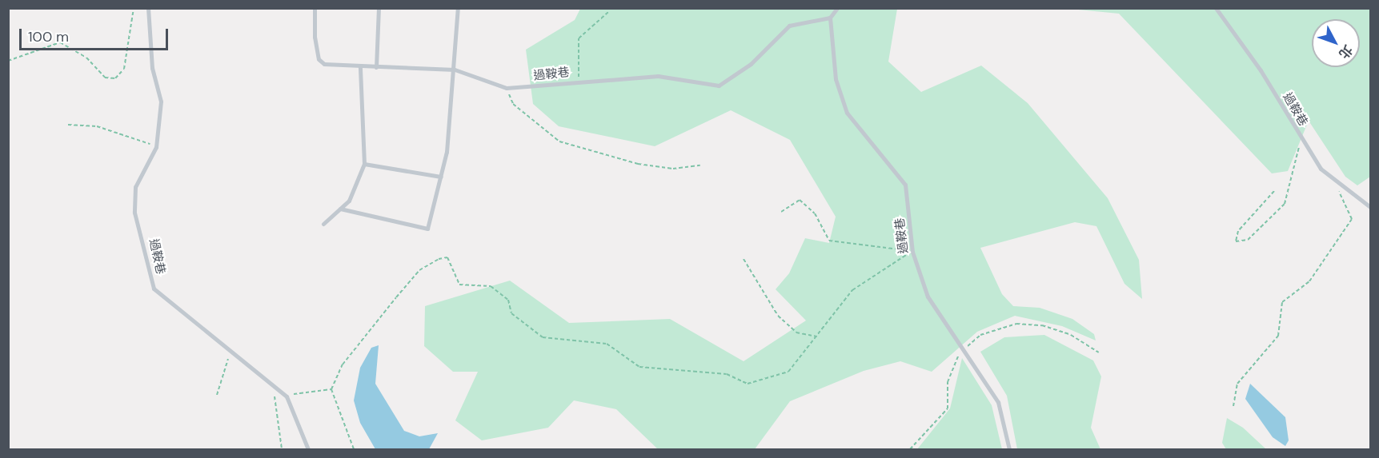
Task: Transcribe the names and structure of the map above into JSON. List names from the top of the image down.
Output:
{
  "streets": {
    "lane": ["過鞍巷"]
  },
  "scale_bar": "100 m",
  "north": "bottom right"
}
